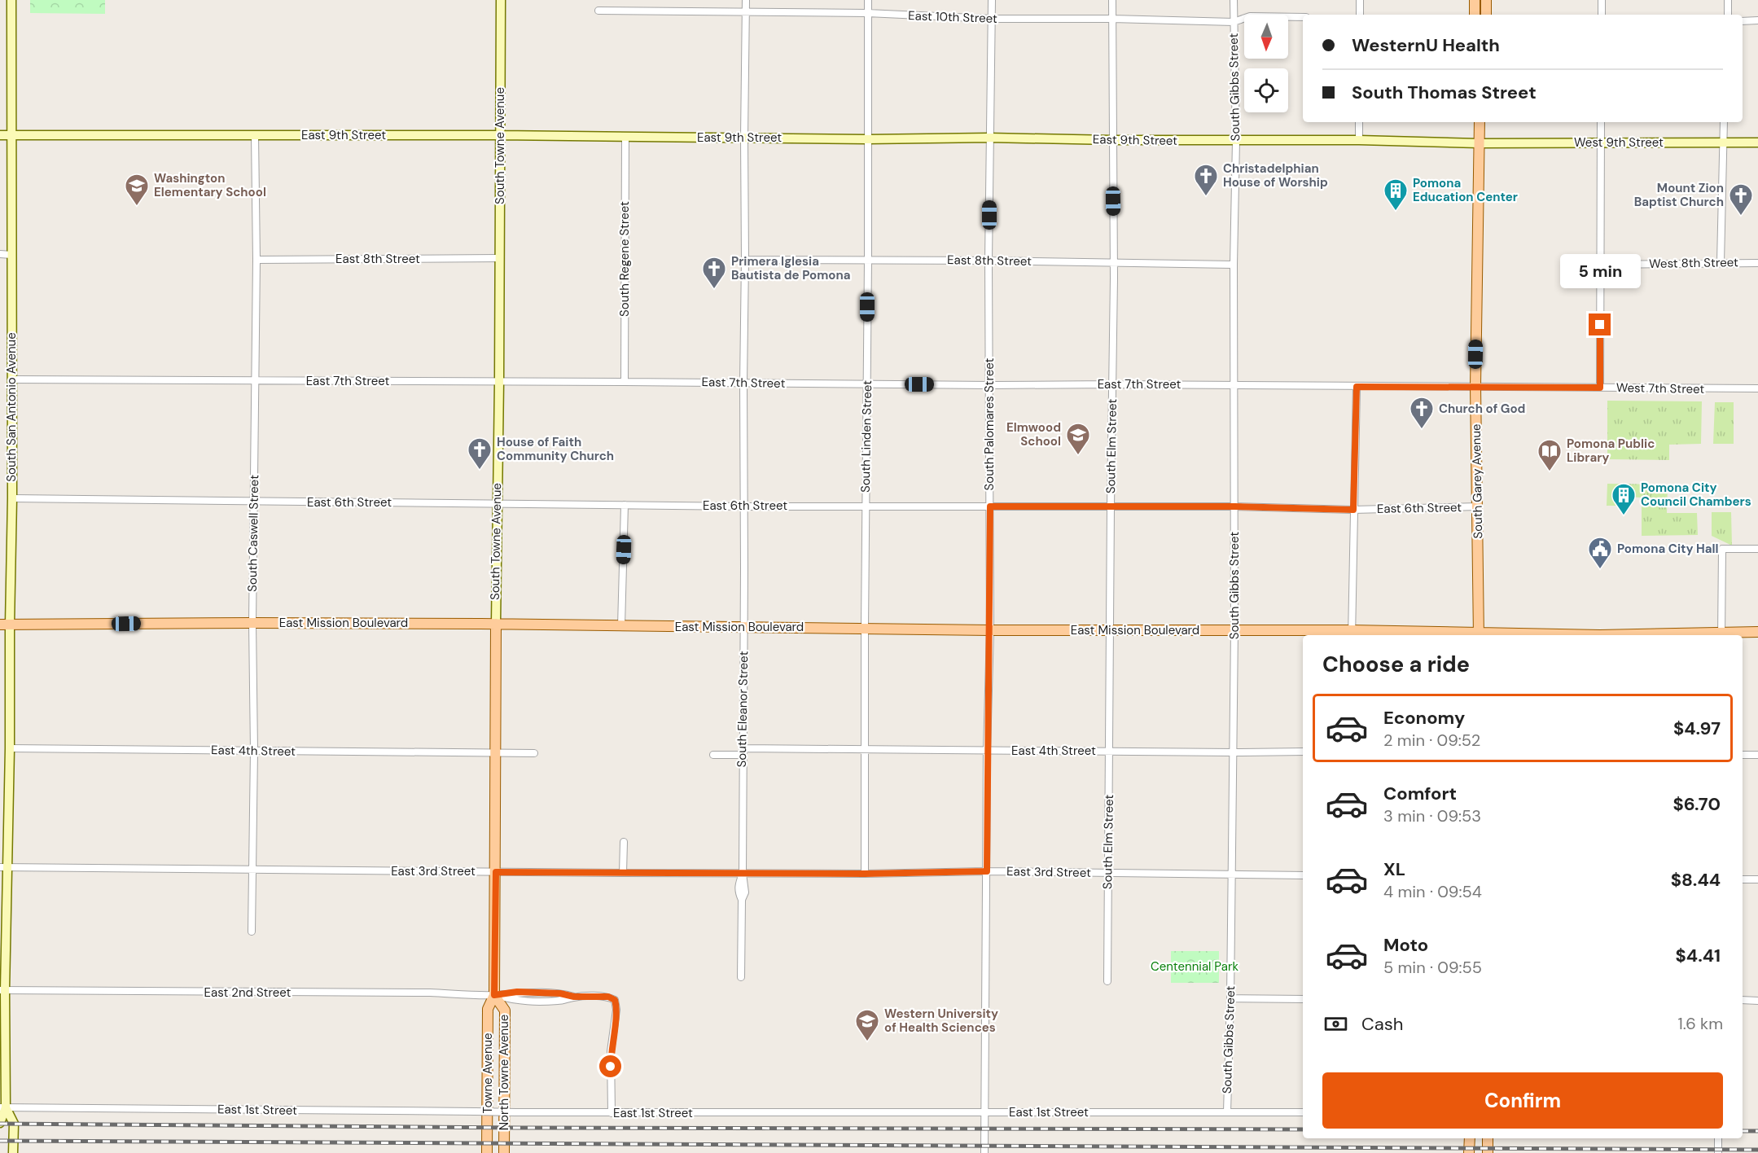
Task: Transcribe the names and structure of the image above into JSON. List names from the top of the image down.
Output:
{
  "streets": {
    "main road": [
      "South Towne Avenue",
      "South Garey Avenue",
      "East Mission Boulevard",
      "North Towne Avenue",
      "Towne Avenue"
    ],
    "street": [
      "East 10th Street",
      "South Gibbs Street",
      "East 9th Street",
      "West 9th Street",
      "East 8th Street",
      "South Regene Street",
      "West 8th Street",
      "East 7th Street",
      "West 7th Street",
      "South San Antonio Avenue",
      "South Palomares Street",
      "South Linden Street",
      "South Elm Street",
      "East 6th Street",
      "South Caswell Street",
      "South Eleanor Street",
      "East 4th Street",
      "East 3rd Street",
      "East 2nd Street",
      "East 1st Street"
    ]
  },
  "crossings": [
    ["East 10th Street", "South Gibbs Street"],
    ["East 10th Street", "South Palomares Street"],
    ["East 10th Street", "South Linden Street"],
    ["East 10th Street", "South Elm Street"],
    ["East 10th Street", "South Eleanor Street"],
    ["South Gibbs Street", "East 9th Street"],
    ["South Gibbs Street", "East 8th Street"],
    ["South Gibbs Street", "East 7th Street"],
    ["South Gibbs Street", "East 6th Street"],
    ["South Gibbs Street", "East Mission Boulevard"],
    ["South Gibbs Street", "East 4th Street"],
    ["South Gibbs Street", "East 3rd Street"],
    ["South Gibbs Street", "East 1st Street"],
    ["East 9th Street", "West 9th Street"],
    ["East 9th Street", "South Towne Avenue"],
    ["East 9th Street", "South Regene Street"],
    ["East 9th Street", "South San Antonio Avenue"],
    ["East 9th Street", "South Palomares Street"],
    ["East 9th Street", "South Linden Street"],
    ["East 9th Street", "South Elm Street"],
    ["East 9th Street", "South Garey Avenue"],
    ["East 9th Street", "South Caswell Street"],
    ["East 9th Street", "South Eleanor Street"],
    ["West 9th Street", "South Garey Avenue"],
    ["South Towne Avenue", "East 8th Street"],
    ["South Towne Avenue", "East 7th Street"],
    ["South Towne Avenue", "East 6th Street"],
    ["South Towne Avenue", "East Mission Boulevard"],
    ["South Towne Avenue", "East 4th Street"],
    ["South Towne Avenue", "East 3rd Street"],
    ["South Towne Avenue", "East 2nd Street"],
    ["South Towne Avenue", "North Towne Avenue"],
    ["South Towne Avenue", "Towne Avenue"],
    ["East 8th Street", "South Palomares Street"],
    ["East 8th Street", "South Linden Street"],
    ["East 8th Street", "South Elm Street"],
    ["East 8th Street", "South Caswell Street"],
    ["East 8th Street", "South Eleanor Street"],
    ["South Regene Street", "East 7th Street"],
    ["East 7th Street", "West 7th Street"],
    ["East 7th Street", "South San Antonio Avenue"],
    ["East 7th Street", "South Palomares Street"],
    ["East 7th Street", "South Linden Street"],
    ["East 7th Street", "South Elm Street"],
    ["East 7th Street", "South Garey Avenue"],
    ["East 7th Street", "South Caswell Street"],
    ["East 7th Street", "South Eleanor Street"],
    ["West 7th Street", "South Garey Avenue"],
    ["South San Antonio Avenue", "East 6th Street"],
    ["South San Antonio Avenue", "East Mission Boulevard"],
    ["South San Antonio Avenue", "East 4th Street"],
    ["South San Antonio Avenue", "East 3rd Street"],
    ["South San Antonio Avenue", "East 2nd Street"],
    ["South San Antonio Avenue", "East 1st Street"],
    ["South Palomares Street", "East 6th Street"],
    ["South Palomares Street", "East Mission Boulevard"],
    ["South Palomares Street", "East 4th Street"],
    ["South Palomares Street", "East 3rd Street"],
    ["South Palomares Street", "East 1st Street"],
    ["South Linden Street", "East 6th Street"],
    ["South Linden Street", "East Mission Boulevard"],
    ["South Linden Street", "East 4th Street"],
    ["South Linden Street", "East 3rd Street"],
    ["South Elm Street", "East 6th Street"],
    ["South Elm Street", "East Mission Boulevard"],
    ["South Elm Street", "East 4th Street"],
    ["South Elm Street", "East 3rd Street"],
    ["South Garey Avenue", "East 6th Street"],
    ["East 6th Street", "South Caswell Street"],
    ["East 6th Street", "South Eleanor Street"],
    ["South Caswell Street", "East Mission Boulevard"],
    ["South Caswell Street", "East 4th Street"],
    ["South Caswell Street", "East 3rd Street"],
    ["East Mission Boulevard", "South Eleanor Street"],
    ["South Eleanor Street", "East 4th Street"],
    ["South Eleanor Street", "East 3rd Street"],
    ["East 2nd Street", "North Towne Avenue"],
    ["East 2nd Street", "Towne Avenue"],
    ["East 2nd Street", "East 1st Street"],
    ["North Towne Avenue", "Towne Avenue"]
  ],
  "parks": ["Centennial Park"],
  "places": {
    "church": [
      "Christadelphian House of Worship",
      "Mount Zion Baptist Church",
      "Primera Iglesia Bautista de Pomona",
      "Church of God",
      "House of Faith Community Church"
    ],
    "school or university": ["Washington Elementary School", "Elmwood School", "Western University of Health Sciences"],
    "building": ["Pomona Education Center", "Pomona City Council Chambers"],
    "library": ["Pomona Public Library"],
    "public building": ["Pomona City Hall"]
  },
  "north": "bottom",
  "page": {
    "banner": ["WesternU Health", "South Thomas Street"],
    "bubble": "5 min",
    "heading": "Choose a ride",
    "list": [
      {
        "name": "Economy",
        "note": "2 min · 09:52",
        "value": "$4.97"
      },
      {
        "name": "Comfort",
        "note": "3 min · 09:53",
        "value": "$6.70"
      },
      {
        "name": "XL",
        "note": "4 min · 09:54",
        "value": "$8.44"
      },
      {
        "name": "Moto",
        "note": "5 min · 09:55",
        "value": "$4.41"
      }
    ],
    "pay": ["Cash", "1.6 km"],
    "buttons": "Confirm"
  }
}
